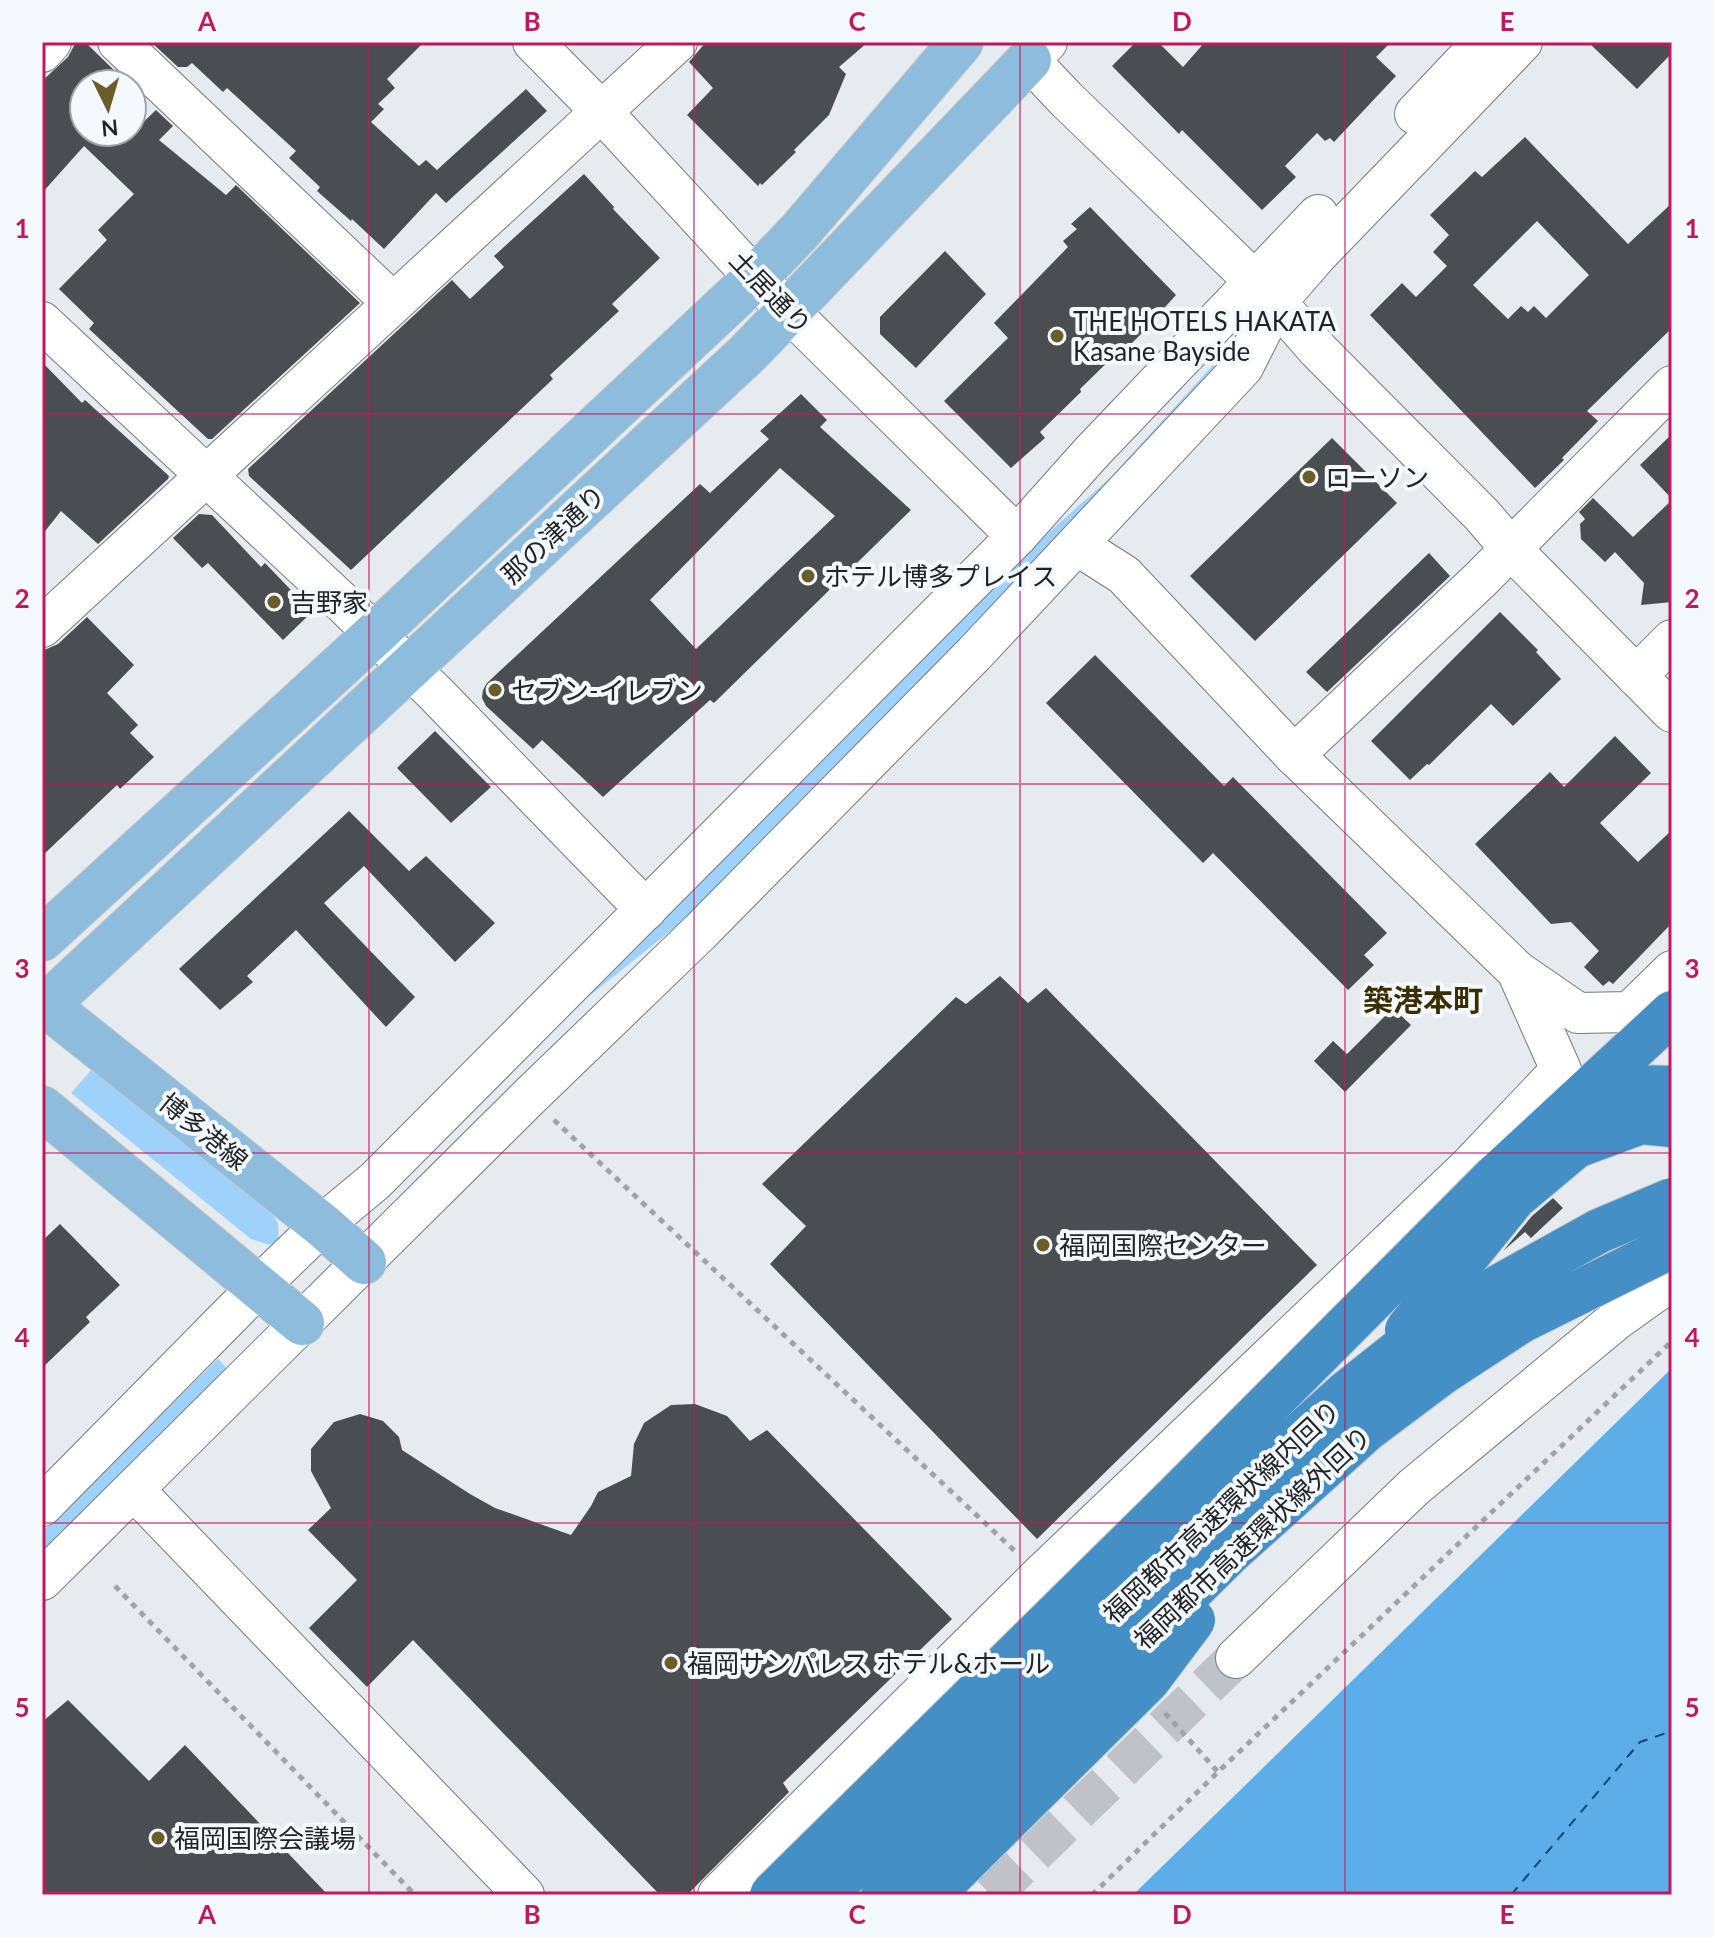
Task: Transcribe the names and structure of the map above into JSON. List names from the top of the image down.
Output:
{
  "streets": {
    "highway": ["福岡都市高速環状線内回り", "福岡都市高速環状線外回り"],
    "main road": ["那の津通り", "博多港線"],
    "street": ["土居通り"]
  },
  "crossings": [
    ["土居通り", "那の津通り"],
    ["那の津通り", "博多港線"]
  ],
  "districts": ["築港本町"],
  "places": [
    "THE HOTELS HAKATA Kasane Bayside",
    "ローソン",
    "ホテル博多プレイス",
    "吉野家",
    "セブン-イレブン",
    "福岡国際センター",
    "福岡サンパレス ホテル&ホール",
    "福岡国際会議場"
  ],
  "north": "bottom",
  "grid": {
    "columns": [
      "A",
      "B",
      "C",
      "D",
      "E"
    ],
    "rows": [
      "1",
      "2",
      "3",
      "4",
      "5"
    ]
  }
}
